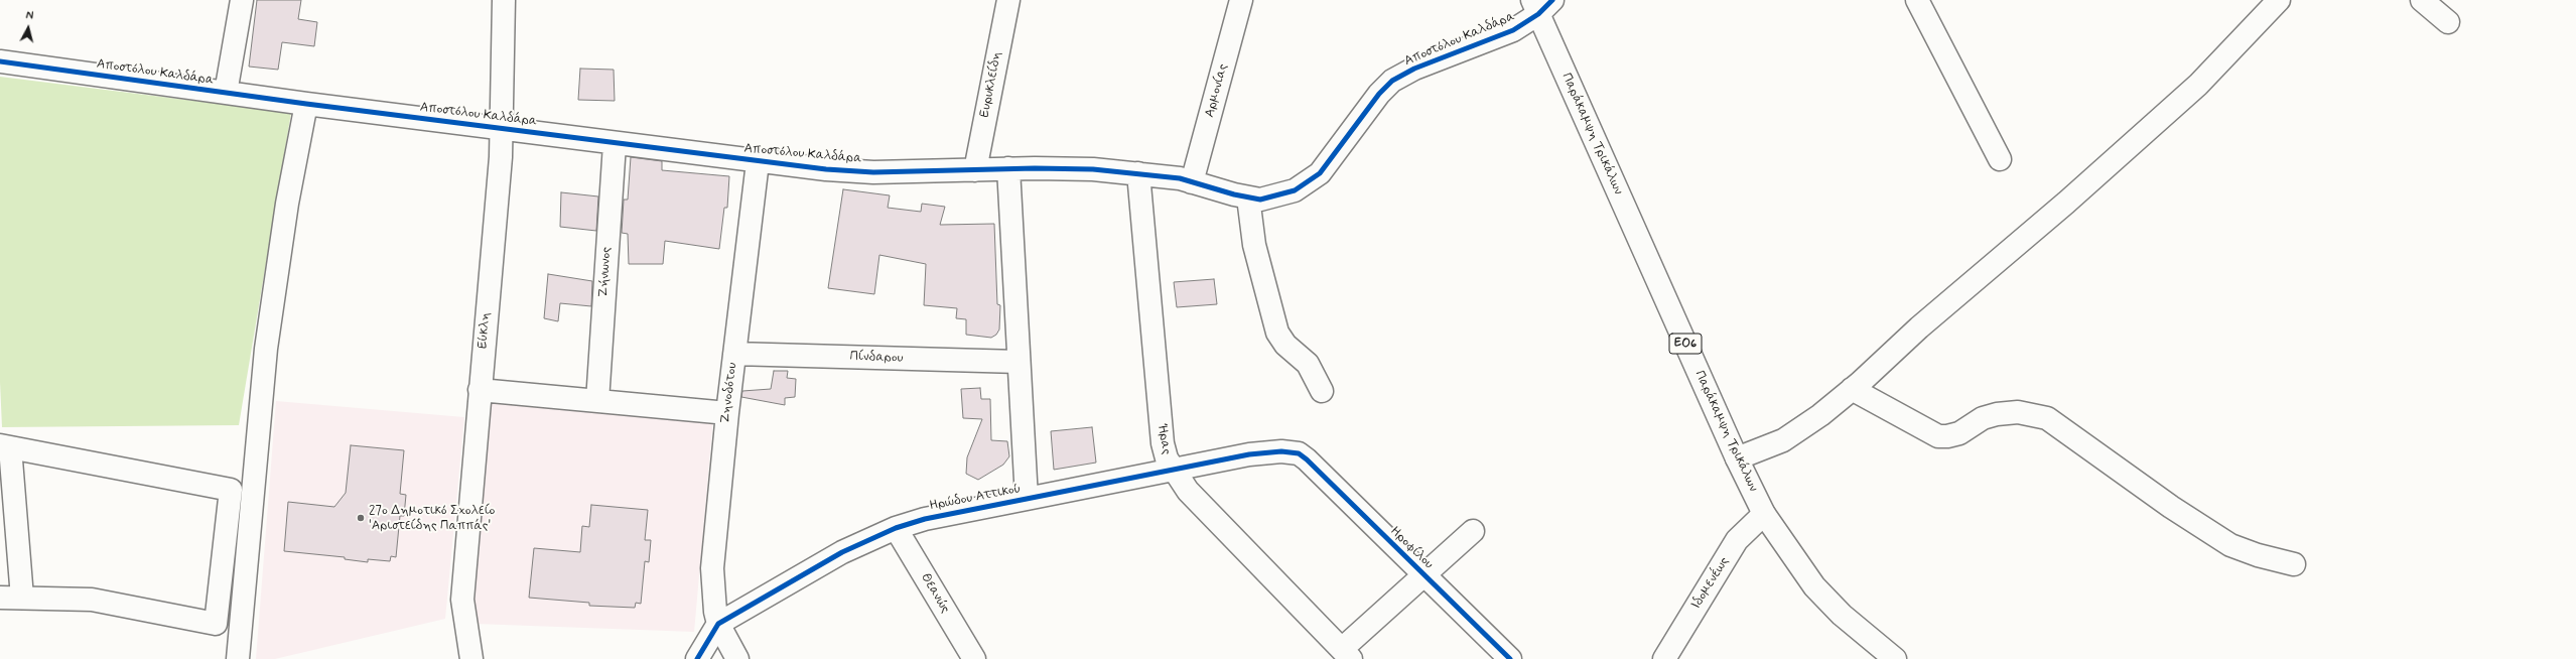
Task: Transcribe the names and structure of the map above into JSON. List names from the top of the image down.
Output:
{
  "streets": {
    "street": [
      "Αποστόλου Καλδάρα",
      "Ευρυκλείδη",
      "Αρμονίας",
      "Παράκαμψη Τρικάλων",
      "Ζήνωνος",
      "Εύκλη",
      "ΕΟ6",
      "Πίνδαρου",
      "Ζηνοδότου",
      "Ήρας",
      "Ηρώδου Αττικού",
      "Ηροφίλου",
      "Ιδομενέως",
      "Θεανώς"
    ]
  },
  "crossings": [
    ["Αποστόλου Καλδάρα", "Ευρυκλείδη"],
    ["Αποστόλου Καλδάρα", "Αρμονίας"],
    ["Αποστόλου Καλδάρα", "Παράκαμψη Τρικάλων"],
    ["Αποστόλου Καλδάρα", "Ζήνωνος"],
    ["Αποστόλου Καλδάρα", "Εύκλη"],
    ["Αποστόλου Καλδάρα", "Ζηνοδότου"],
    ["Αποστόλου Καλδάρα", "Ήρας"],
    ["Παράκαμψη Τρικάλων", "Ιδομενέως"],
    ["Πίνδαρου", "Ζηνοδότου"],
    ["Ζηνοδότου", "Ηρώδου Αττικού"],
    ["Ήρας", "Ηρώδου Αττικού"],
    ["Ηρώδου Αττικού", "Ηροφίλου"],
    ["Ηρώδου Αττικού", "Θεανώς"]
  ],
  "places": ["27ο Δημοτικό Σχολείο 'Αριστείδης Παππάς'"],
  "north": "top"
}
